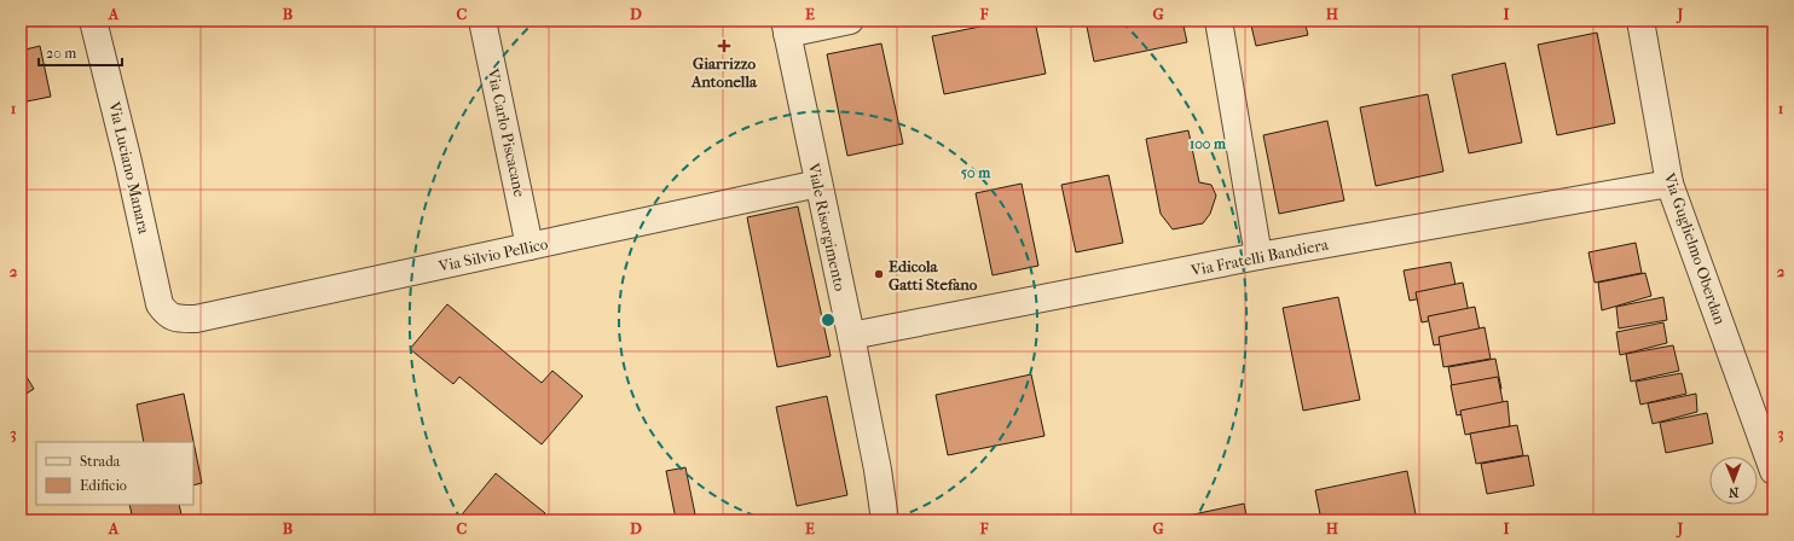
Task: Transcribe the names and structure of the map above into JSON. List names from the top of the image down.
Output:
{
  "streets": {
    "street": [
      "Via Carlo Piscacane",
      "Via Luciano Manara",
      "Viale Risorgimento",
      "Via Guglielmo Oberdan",
      "Via Silvio Pellico",
      "Via Fratelli Bandiera"
    ]
  },
  "crossings": [
    ["Via Carlo Piscacane", "Via Silvio Pellico"],
    ["Via Luciano Manara", "Via Silvio Pellico"],
    ["Viale Risorgimento", "Via Silvio Pellico"],
    ["Viale Risorgimento", "Via Fratelli Bandiera"],
    ["Via Guglielmo Oberdan", "Via Fratelli Bandiera"]
  ],
  "places": {
    "health": ["Giarrizzo Antonella"],
    "other": ["Edicola Gatti Stefano"]
  },
  "legend": ["Strada", "Edificio"],
  "scale_bar": "20 m",
  "north": "bottom",
  "grid": {
    "columns": [
      "A",
      "B",
      "C",
      "D",
      "E",
      "F",
      "G",
      "H",
      "I",
      "J"
    ],
    "rows": ["1", "2", "3"]
  },
  "rings": ["100 m", "50 m"]
}
